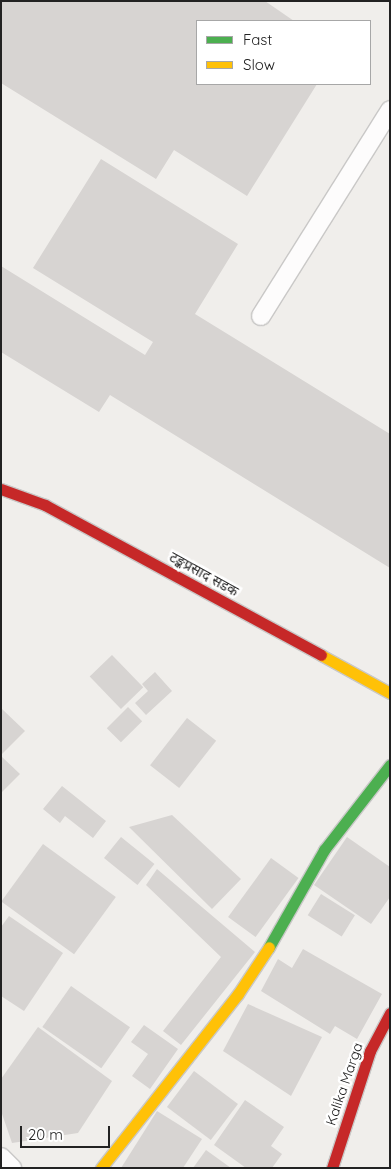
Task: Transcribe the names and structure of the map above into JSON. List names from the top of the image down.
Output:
{
  "streets": {
    "street": ["टङ्कप्रसाद सडक", "Kalika Marga"]
  },
  "legend": ["Fast", "Slow"],
  "scale_bar": "20 m"
}
